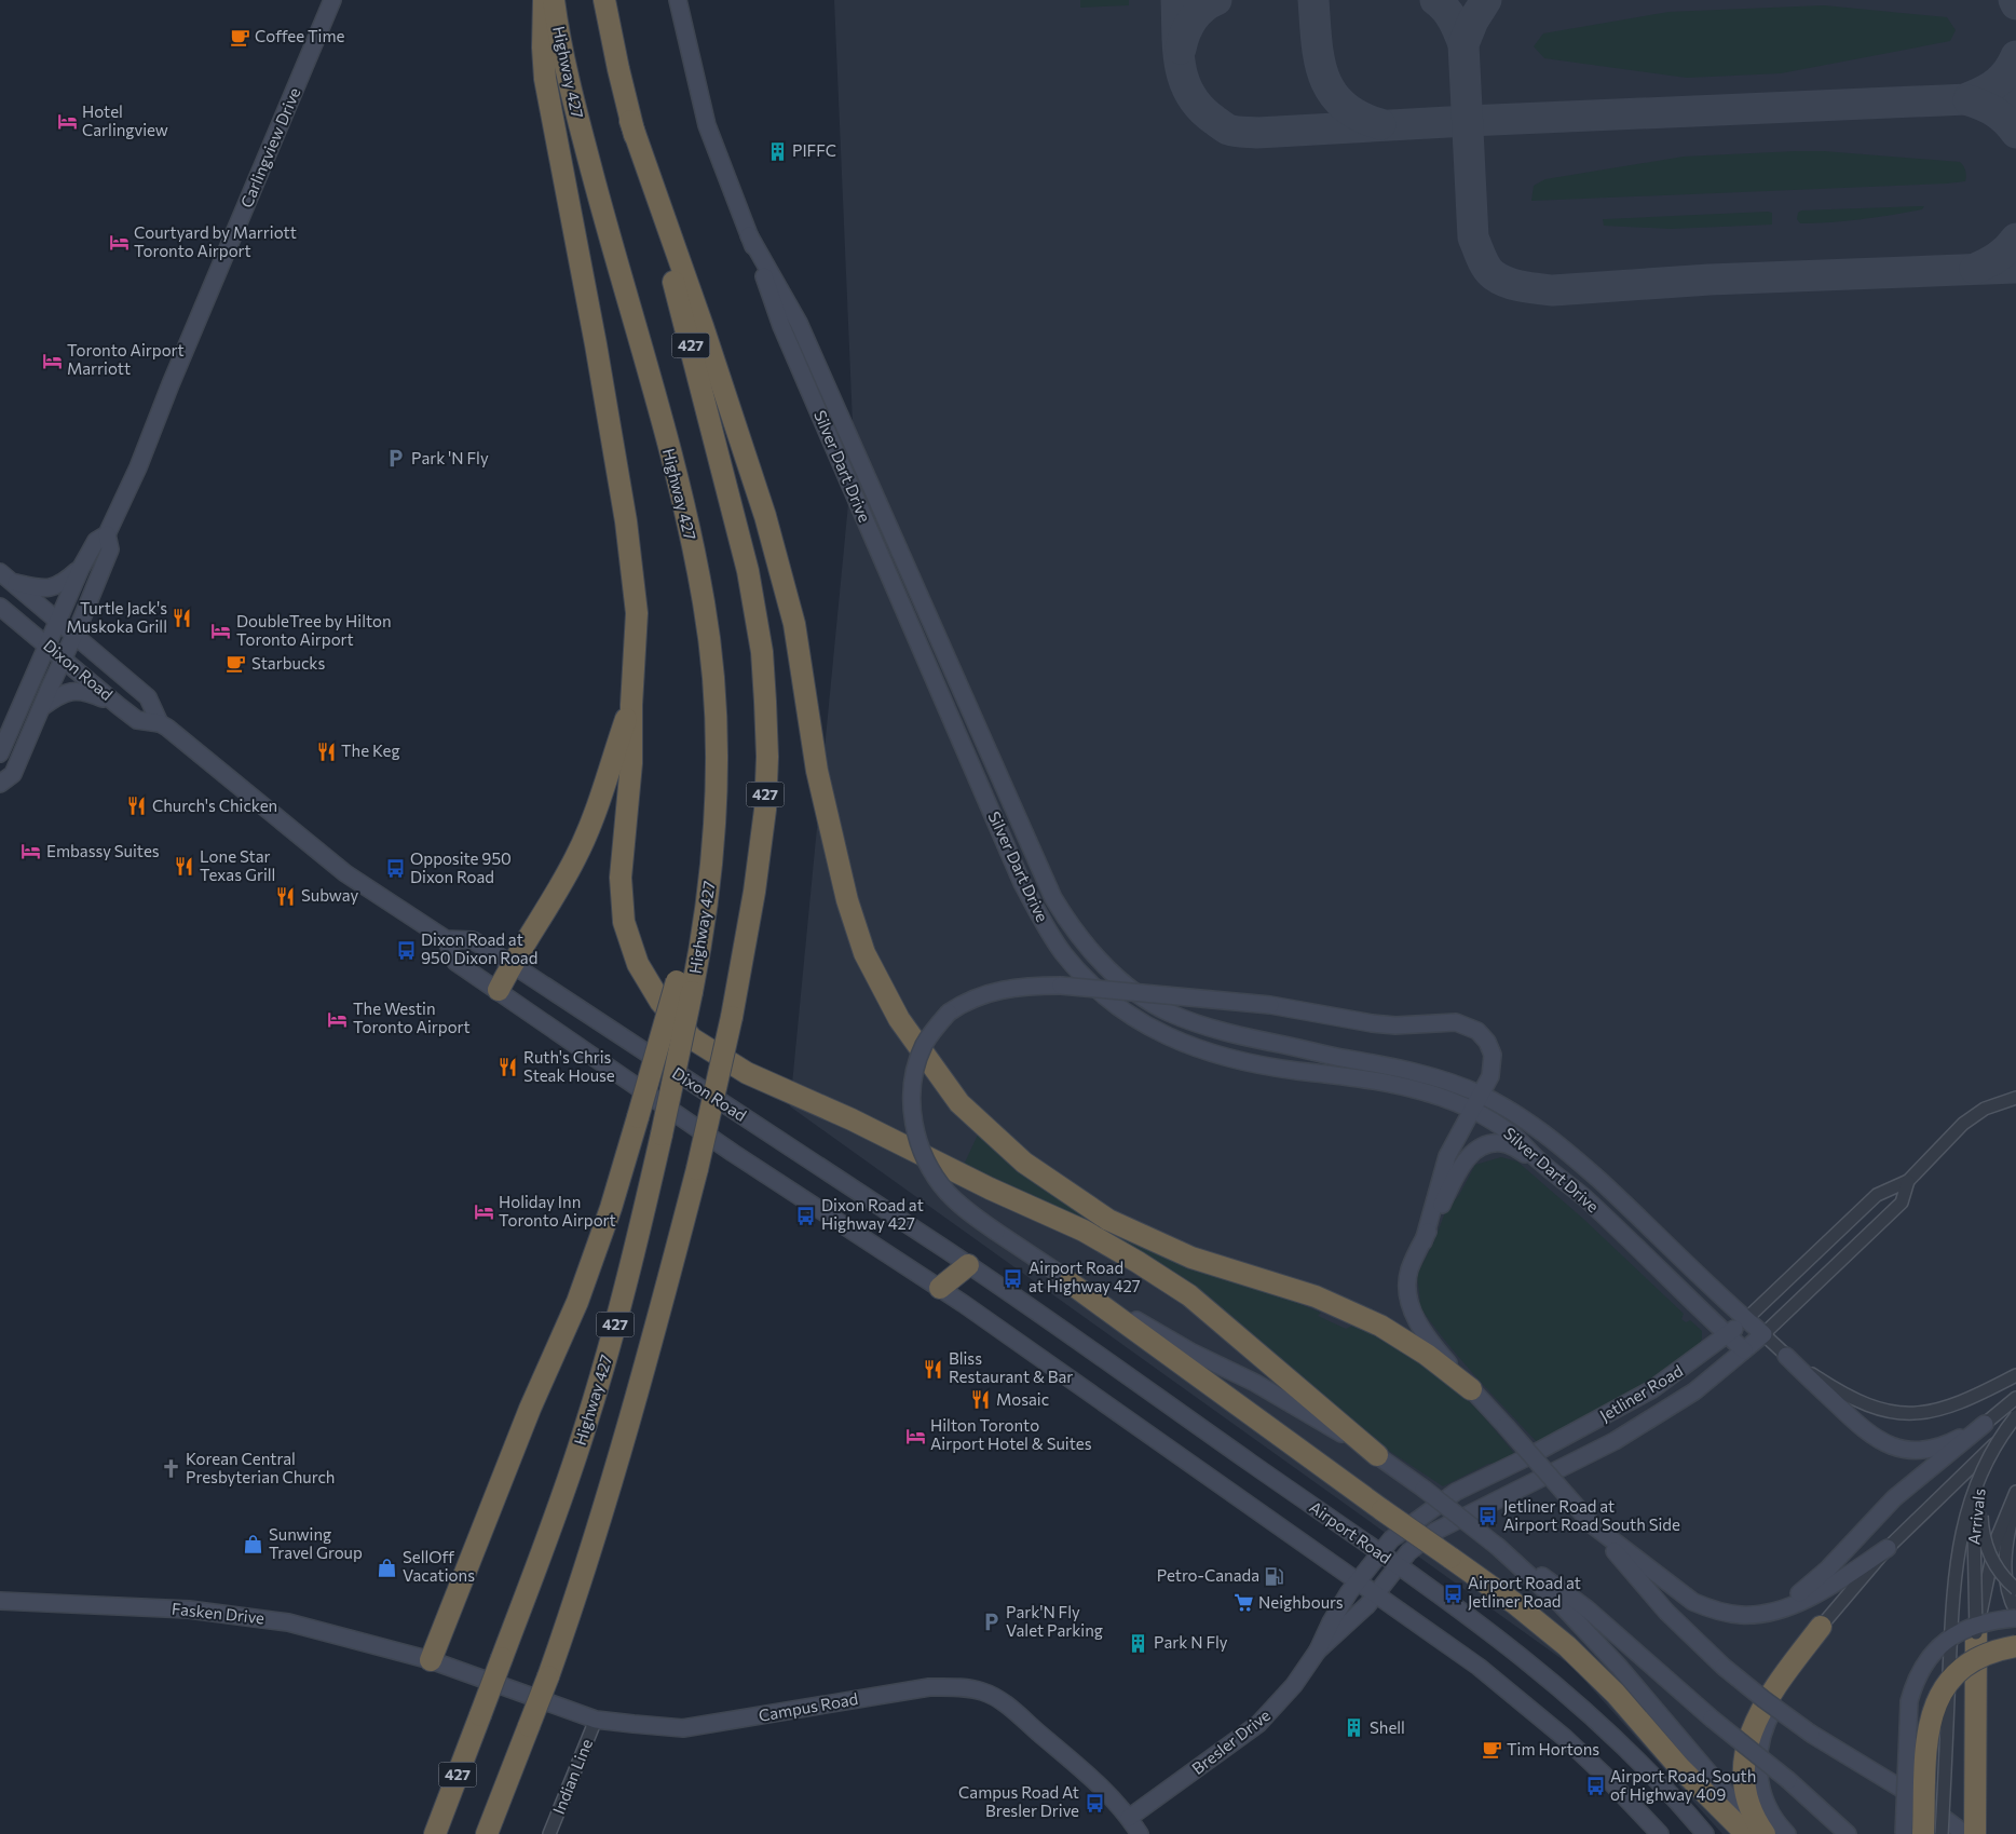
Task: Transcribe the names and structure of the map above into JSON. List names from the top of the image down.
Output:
{
  "streets": {
    "highway": ["Highway 427", "427"],
    "street": [
      "Carlingview Drive",
      "Silver Dart Drive",
      "Dixon Road",
      "Jetliner Road",
      "Arrivals",
      "Airport Road",
      "Fasken Drive",
      "Campus Road",
      "Bresler Drive",
      "Indian Line"
    ]
  },
  "crossings": [
    ["Carlingview Drive", "Dixon Road"],
    ["Silver Dart Drive", "Jetliner Road"],
    ["Dixon Road", "Airport Road"],
    ["Jetliner Road", "Airport Road"],
    ["Jetliner Road", "Bresler Drive"],
    ["Fasken Drive", "Campus Road"],
    ["Campus Road", "Bresler Drive"],
    ["Campus Road", "Indian Line"]
  ],
  "places": {
    "cafe": ["Coffee Time", "Starbucks", "Tim Hortons"],
    "hotel": [
      "Hotel Carlingview",
      "Courtyard by Marriott Toronto Airport",
      "Toronto Airport Marriott",
      "DoubleTree by Hilton Toronto Airport",
      "Embassy Suites",
      "The Westin Toronto Airport",
      "Holiday Inn Toronto Airport",
      "Hilton Toronto Airport Hotel & Suites"
    ],
    "building": ["PIFFC", "Park N Fly", "Shell"],
    "parking": ["Park 'N Fly", "Park'N Fly Valet Parking"],
    "restaurant": [
      "Turtle Jack's Muskoka Grill",
      "The Keg",
      "Church's Chicken",
      "Lone Star Texas Grill",
      "Subway",
      "Ruth's Chris Steak House",
      "Bliss Restaurant & Bar",
      "Mosaic"
    ],
    "bus stop": [
      "Opposite 950 Dixon Road",
      "Dixon Road at 950 Dixon Road",
      "Dixon Road at Highway 427",
      "Airport Road at Highway 427",
      "Jetliner Road at Airport Road South Side",
      "Airport Road at Jetliner Road",
      "Airport Road, South of Highway 409",
      "Campus Road At Bresler Drive"
    ],
    "church": ["Korean Central Presbyterian Church"],
    "shop": ["Sunwing Travel Group", "SellOff Vacations"],
    "fuel station": ["Petro-Canada"],
    "supermarket": ["Neighbours"]
  }
}
